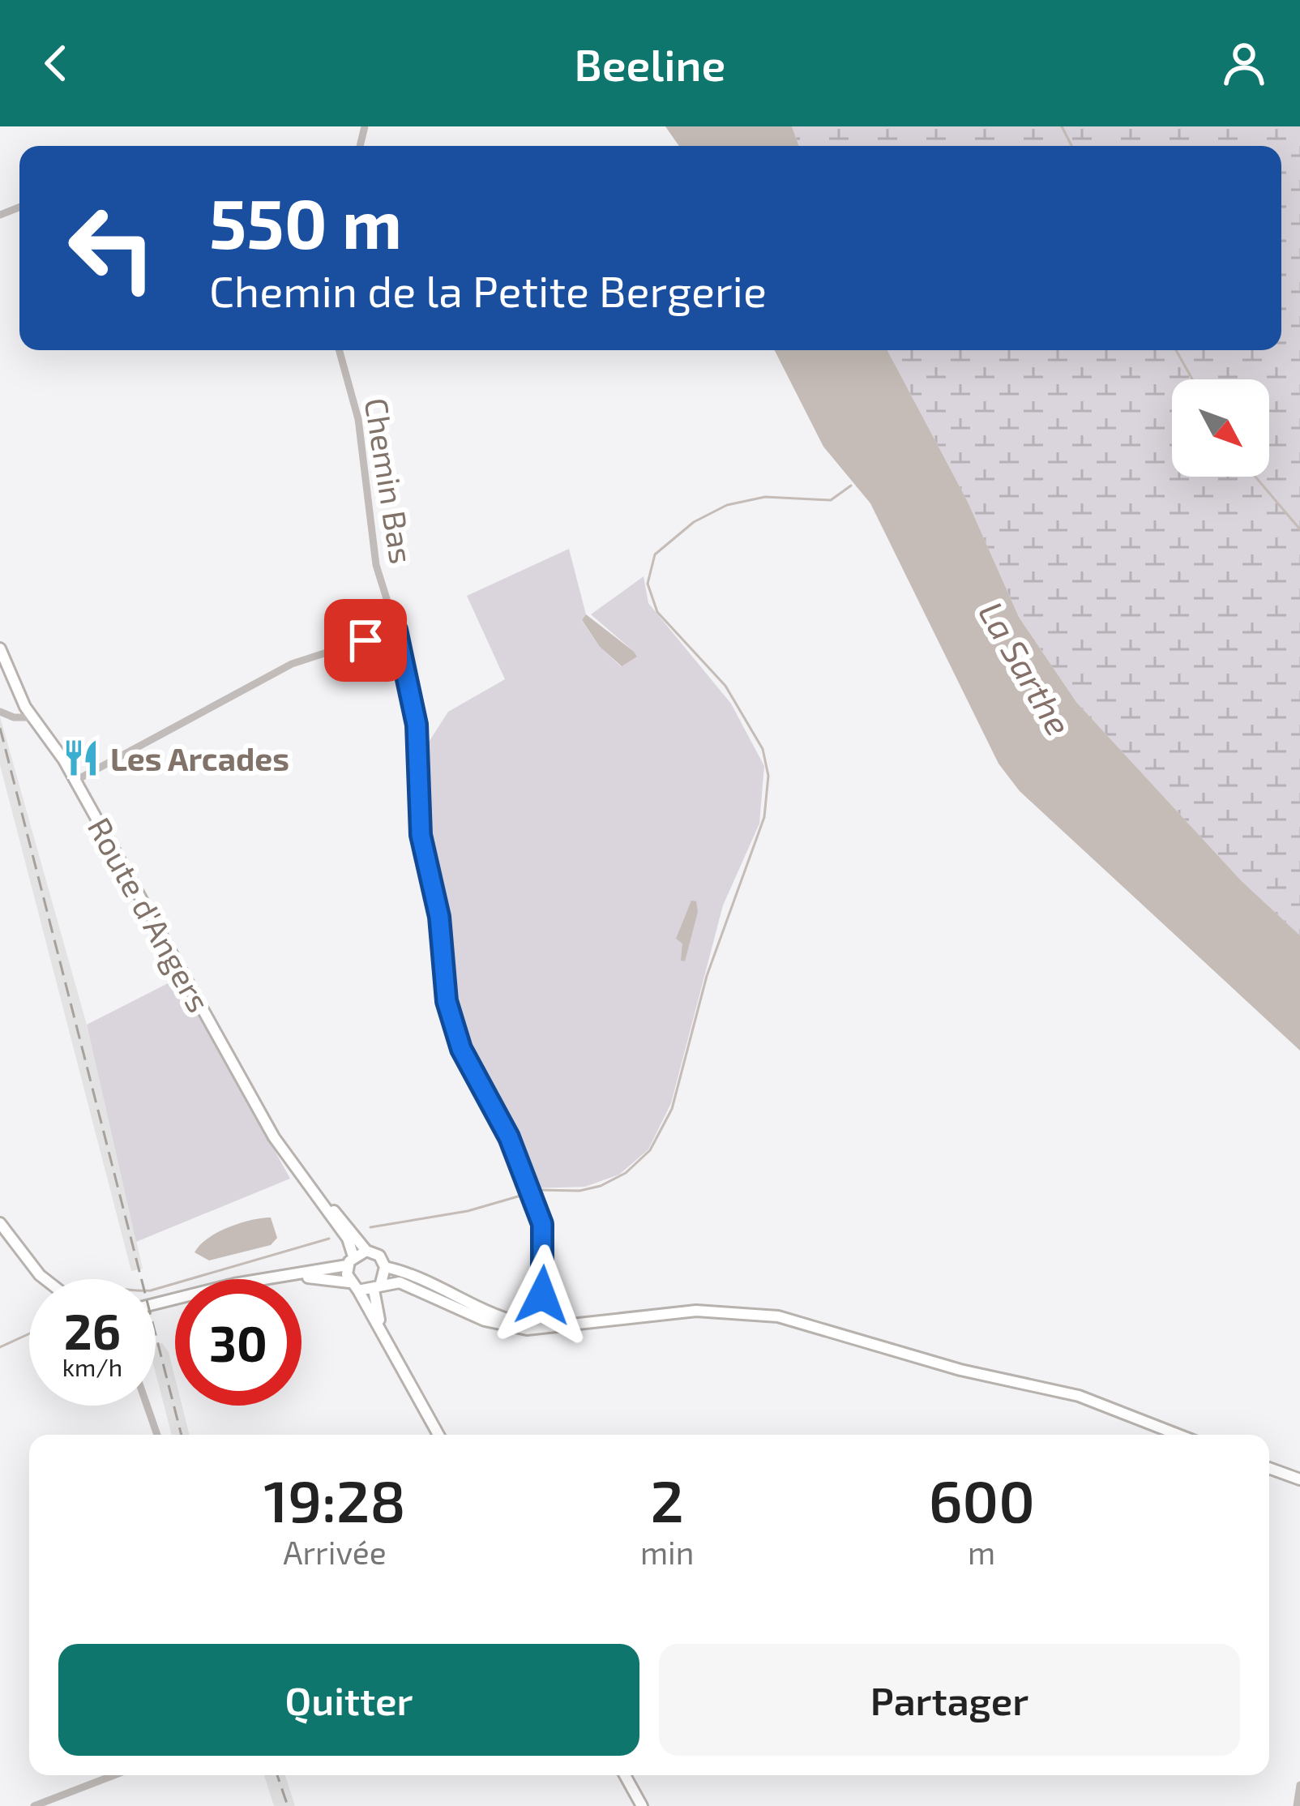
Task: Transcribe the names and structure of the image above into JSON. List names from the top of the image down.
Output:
{
  "streets": {
    "street": ["Chemin Bas", "Route d'Angers"]
  },
  "water": ["La Sarthe"],
  "places": {
    "restaurant": ["Les Arcades"]
  },
  "north": "bottom right",
  "page": {
    "header": "Beeline",
    "turn": ["550 m", "Chemin de la Petite Bergerie"],
    "speed": "26 km/h",
    "limit": "30",
    "eta": [
      "19:28",
      "Arrivée",
      "2",
      "min",
      "600",
      "m"
    ],
    "buttons": ["Quitter", "Partager"]
  }
}
